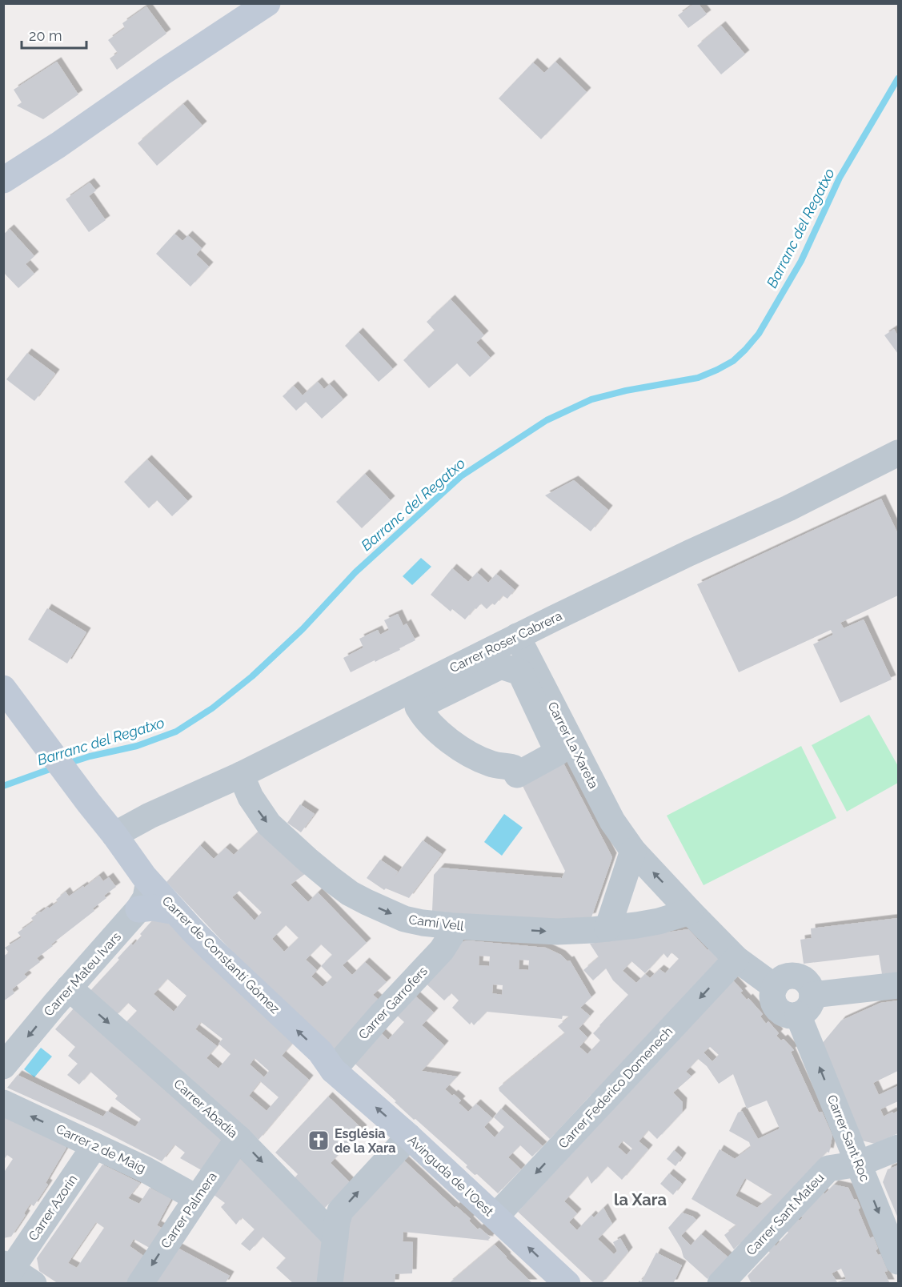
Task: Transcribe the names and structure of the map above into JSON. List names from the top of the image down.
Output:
{
  "streets": {
    "main road": ["Carrer de Constantí Gómez", "Avinguda de l'Oest"],
    "street": [
      "Carrer Roser Cabrera",
      "Carrer La Xareta",
      "Camí Vell",
      "Carrer Mateu Ivars",
      "Carrer Garrofers",
      "Carrer Federico Domenech",
      "Carrer Abadia",
      "Carrer Sant Roc",
      "Carrer 2 de Maig",
      "Carrer Azorín",
      "Carrer Palmera",
      "Carrer Sant Mateu"
    ]
  },
  "crossings": [
    ["Carrer Roser Cabrera", "Carrer La Xareta"],
    ["Carrer Roser Cabrera", "Camí Vell"],
    ["Carrer Roser Cabrera", "Carrer de Constantí Gómez"],
    ["Carrer La Xareta", "Camí Vell"],
    ["Carrer La Xareta", "Carrer Federico Domenech"],
    ["Carrer La Xareta", "Carrer Sant Roc"],
    ["Carrer de Constantí Gómez", "Carrer Mateu Ivars"],
    ["Carrer de Constantí Gómez", "Carrer Garrofers"],
    ["Carrer de Constantí Gómez", "Avinguda de l'Oest"],
    ["Carrer Mateu Ivars", "Carrer Abadia"],
    ["Carrer Garrofers", "Avinguda de l'Oest"],
    ["Carrer Federico Domenech", "Avinguda de l'Oest"],
    ["Carrer Abadia", "Carrer Palmera"],
    ["Carrer Sant Roc", "Carrer Sant Mateu"],
    ["Carrer 2 de Maig", "Carrer Azorín"],
    ["Carrer 2 de Maig", "Carrer Palmera"]
  ],
  "one_way": [
    "Camí Vell",
    "Carrer de Constantí Gómez",
    "Carrer Mateu Ivars",
    "Carrer Federico Domenech",
    "Carrer Abadia",
    "Carrer 2 de Maig",
    "Avinguda de l'Oest",
    "Carrer Palmera"
  ],
  "districts": ["la Xara"],
  "water": ["Barranc del Regatxo"],
  "places": {
    "church": ["Església de la Xara"]
  },
  "scale_bar": "20 m"
}
